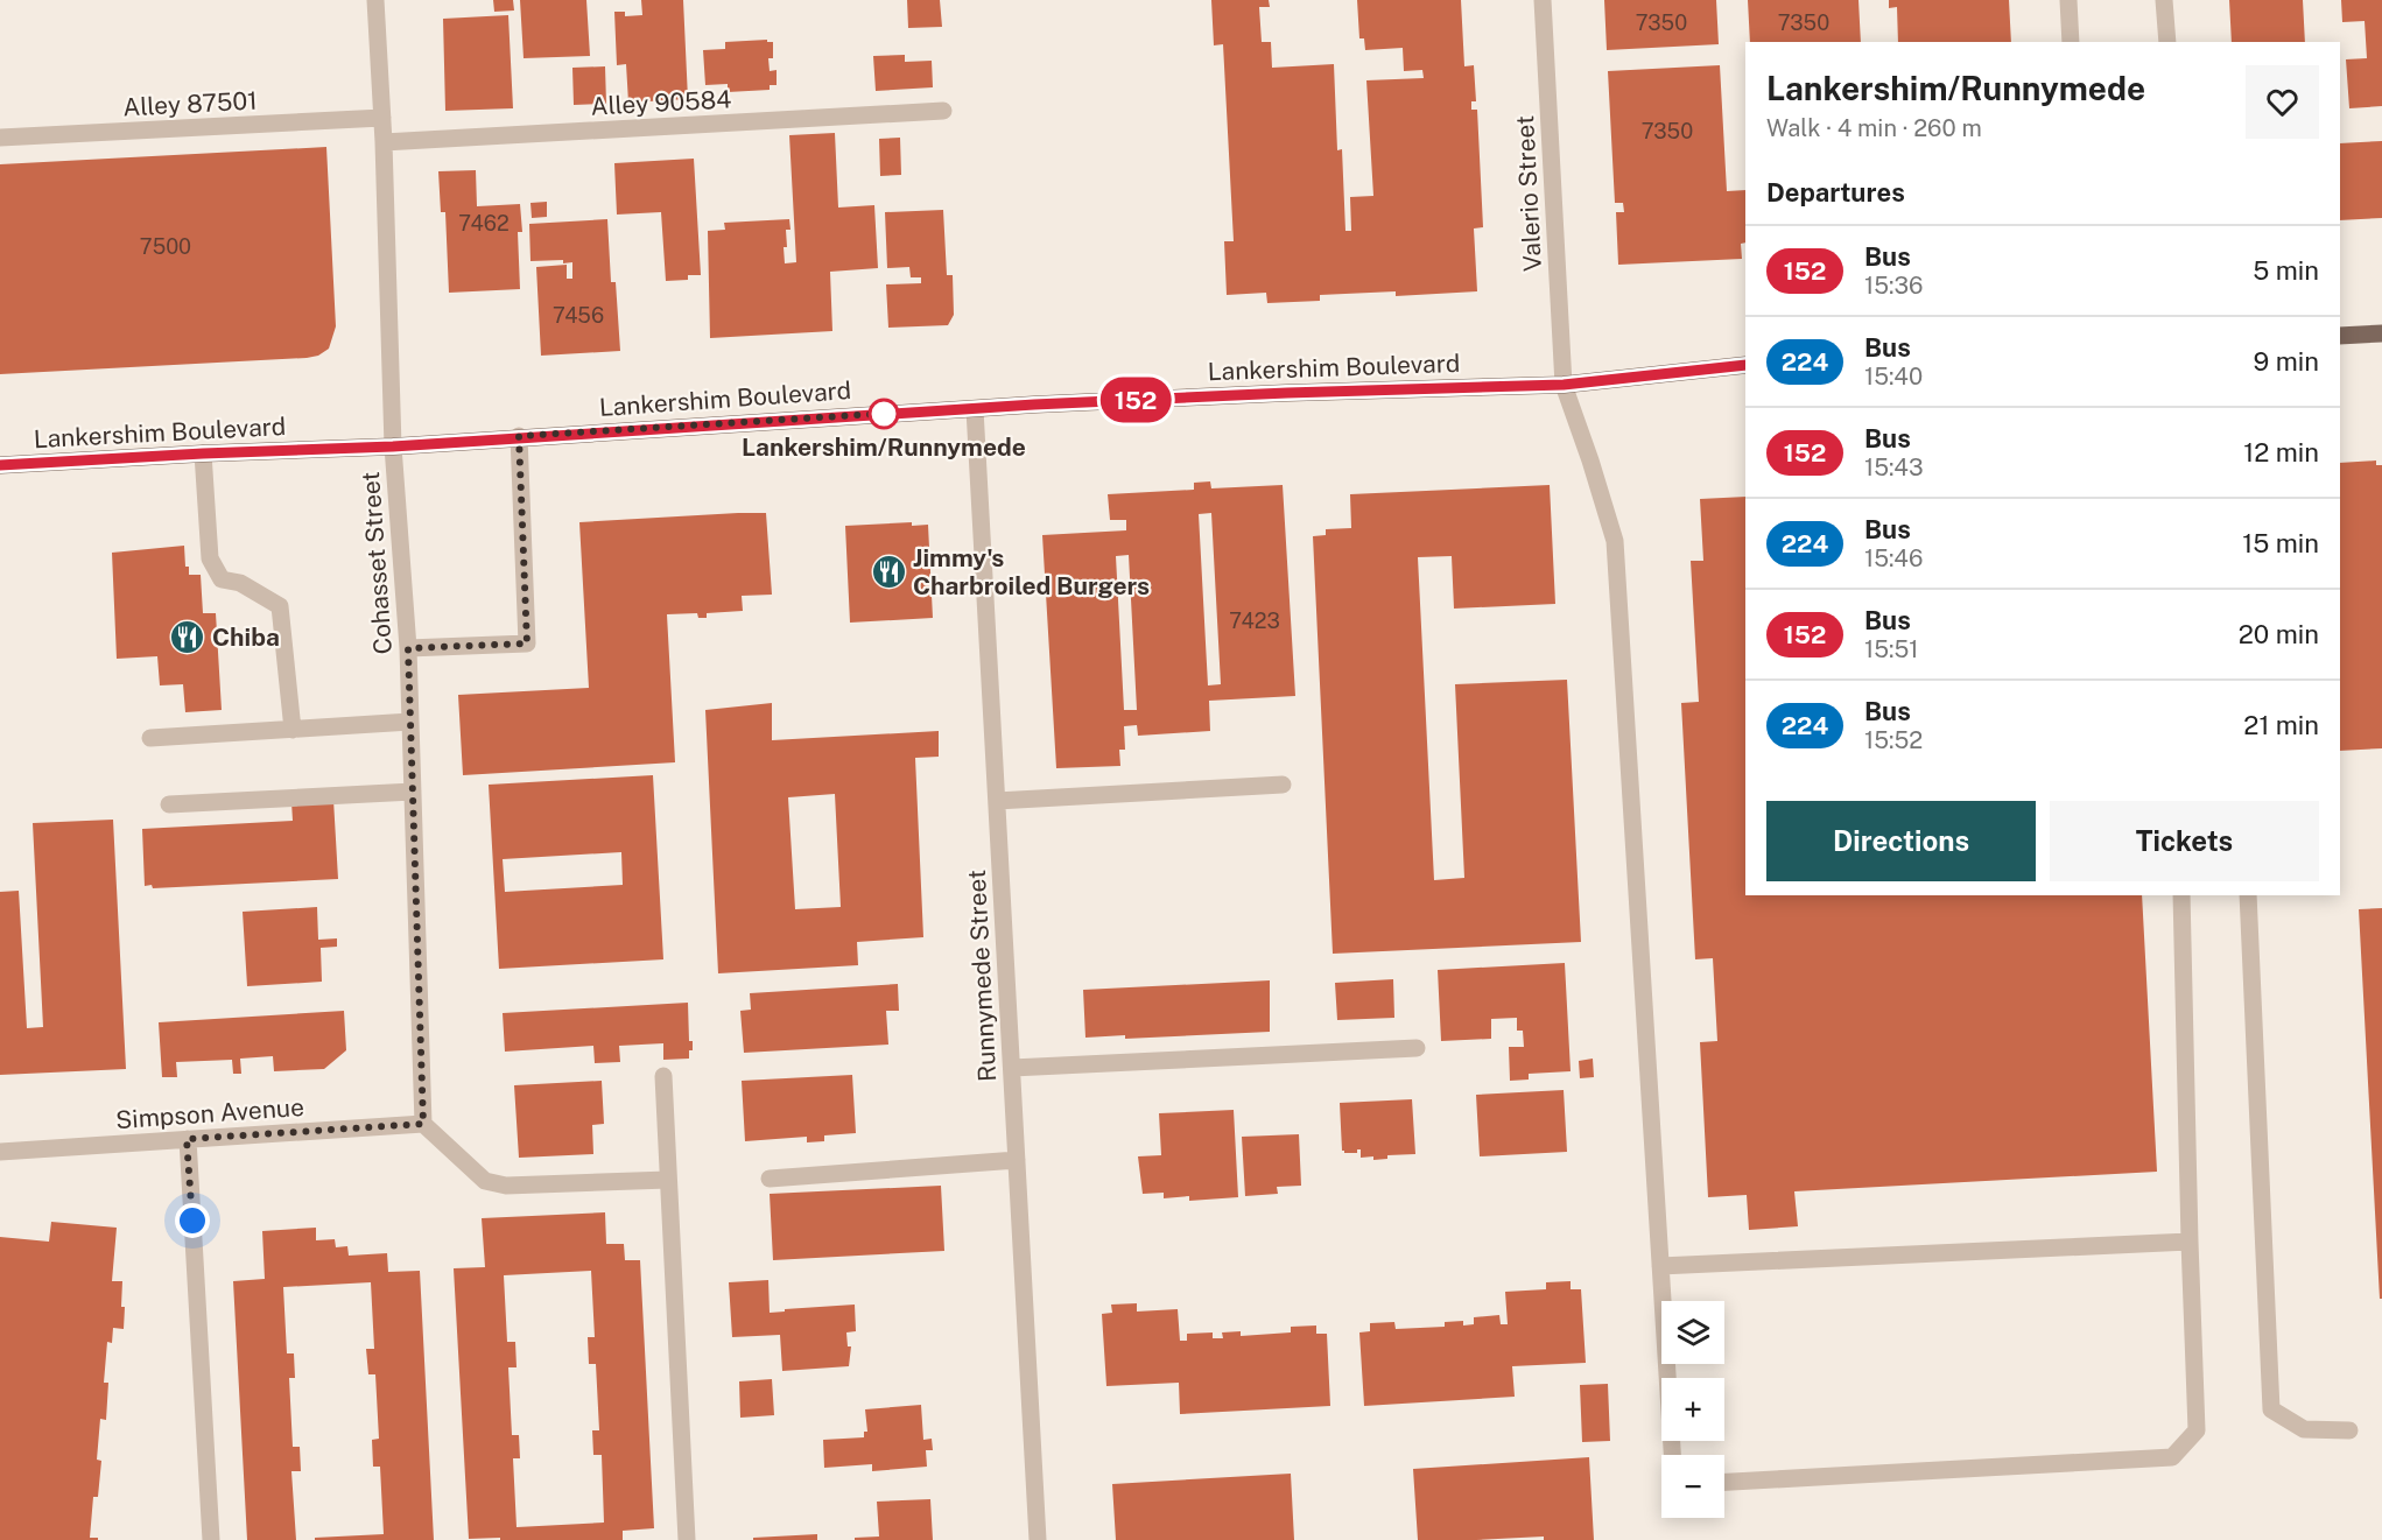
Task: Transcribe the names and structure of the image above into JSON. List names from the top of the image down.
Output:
{
  "streets": {
    "main road": ["Lankershim Boulevard"],
    "street": [
      "Alley 90584",
      "Alley 87501",
      "Valerio Street",
      "Cohasset Street",
      "Runnymede Street",
      "Simpson Avenue"
    ]
  },
  "crossings": [
    ["Alley 90584", "Cohasset Street"],
    ["Alley 87501", "Cohasset Street"],
    ["Valerio Street", "Lankershim Boulevard"],
    ["Lankershim Boulevard", "Cohasset Street"],
    ["Lankershim Boulevard", "Runnymede Street"],
    ["Cohasset Street", "Simpson Avenue"]
  ],
  "places": {
    "other": ["Lankershim/Runnymede"],
    "restaurant": ["Jimmy's Charbroiled Burgers", "Chiba"]
  },
  "lines": ["bus line 152"],
  "house_numbers": [
    "7350",
    "7350",
    "7350",
    "7462",
    "7500",
    "7456",
    "7423"
  ],
  "page": {
    "on_map": "152",
    "heading": [
      ["Lankershim/Runnymede", "Walk · 4 min · 260 m"],
      "Departures"
    ],
    "list": [
      {
        "mark": "152",
        "name": "Bus",
        "note": "15:36",
        "value": "5 min"
      },
      {
        "mark": "224",
        "name": "Bus",
        "note": "15:40",
        "value": "9 min"
      },
      {
        "mark": "152",
        "name": "Bus",
        "note": "15:43",
        "value": "12 min"
      },
      {
        "mark": "224",
        "name": "Bus",
        "note": "15:46",
        "value": "15 min"
      },
      {
        "mark": "152",
        "name": "Bus",
        "note": "15:51",
        "value": "20 min"
      },
      {
        "mark": "224",
        "name": "Bus",
        "note": "15:52",
        "value": "21 min"
      }
    ],
    "buttons": ["Directions", "Tickets"],
    "map_buttons": ["+", "−"]
  }
}
